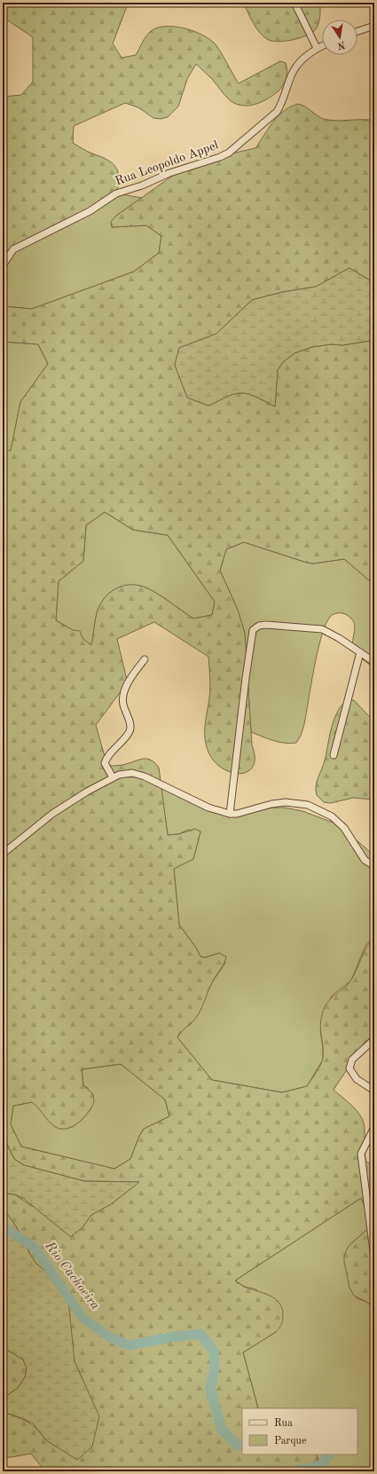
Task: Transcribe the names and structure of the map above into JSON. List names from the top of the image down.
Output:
{
  "streets": {
    "street": ["Rua Leopoldo Appel"]
  },
  "water": ["Rio Cachoeira"],
  "legend": ["Rua", "Parque"],
  "north": "bottom"
}
